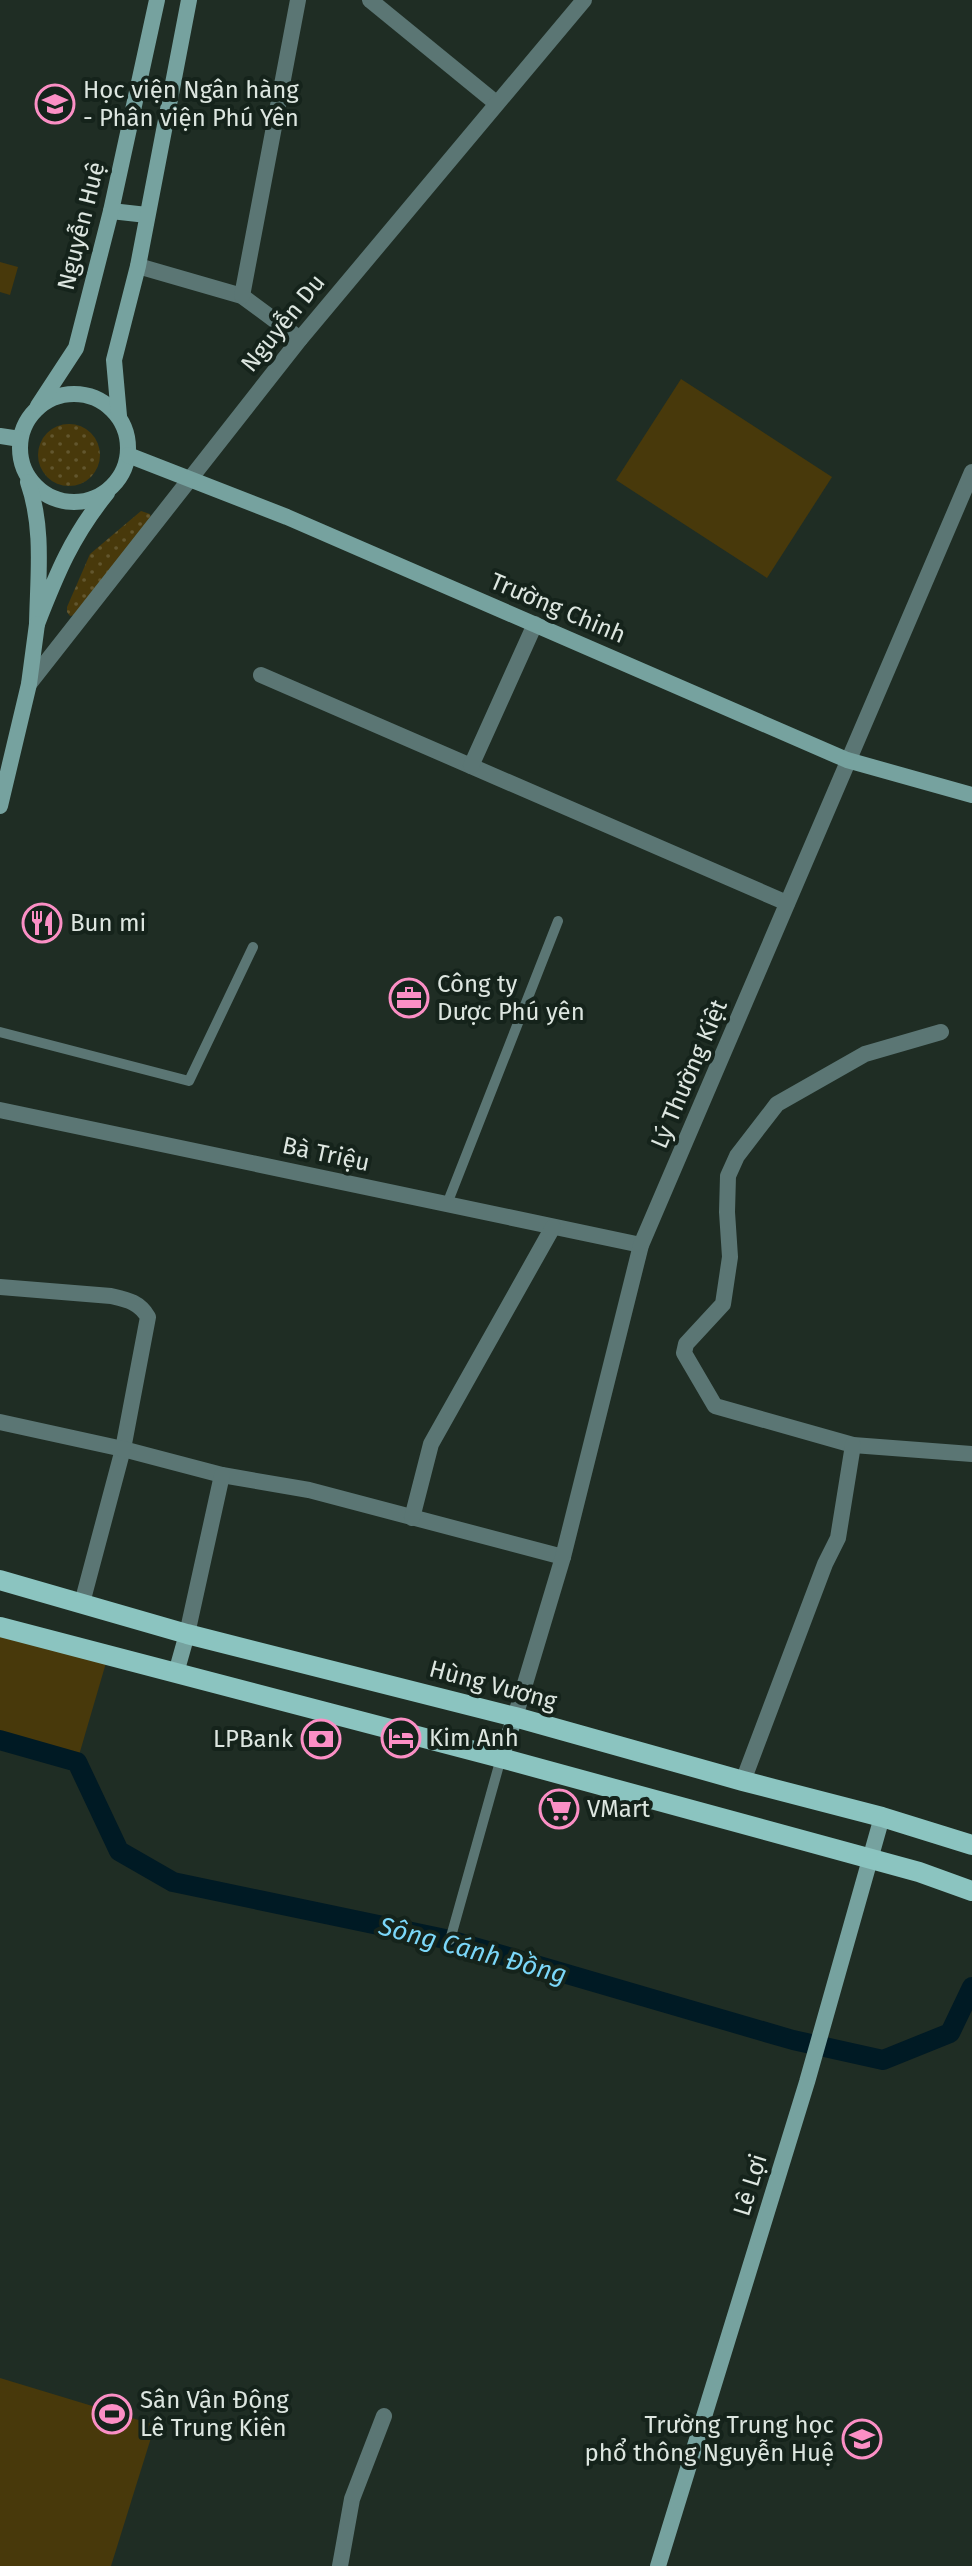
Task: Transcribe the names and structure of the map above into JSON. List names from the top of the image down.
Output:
{
  "streets": {
    "main road": [
      "Nguyễn Huệ",
      "Trường Chinh",
      "Hùng Vương",
      "Lê Lợi"
    ],
    "street": ["Nguyễn Du", "Lý Thường Kiệt", "Bà Triệu"]
  },
  "crossings": [
    ["Nguyễn Huệ", "Trường Chinh"],
    ["Nguyễn Du", "Trường Chinh"],
    ["Trường Chinh", "Lý Thường Kiệt"],
    ["Lý Thường Kiệt", "Bà Triệu"],
    ["Lý Thường Kiệt", "Hùng Vương"],
    ["Hùng Vương", "Lê Lợi"]
  ],
  "water": ["Sông Cánh Đồng"],
  "places": {
    "school or university": ["Học viện Ngân hàng - Phân viện Phú Yên", "Trường Trung học phổ thông Nguyễn Huệ"],
    "restaurant": ["Bun mi"],
    "office": ["Công ty Dược Phú yên"],
    "hotel": ["Kim Anh"],
    "bank": ["LPBank"],
    "supermarket": ["VMart"],
    "sports": ["Sân Vận Động Lê Trung Kiên"]
  }
}
